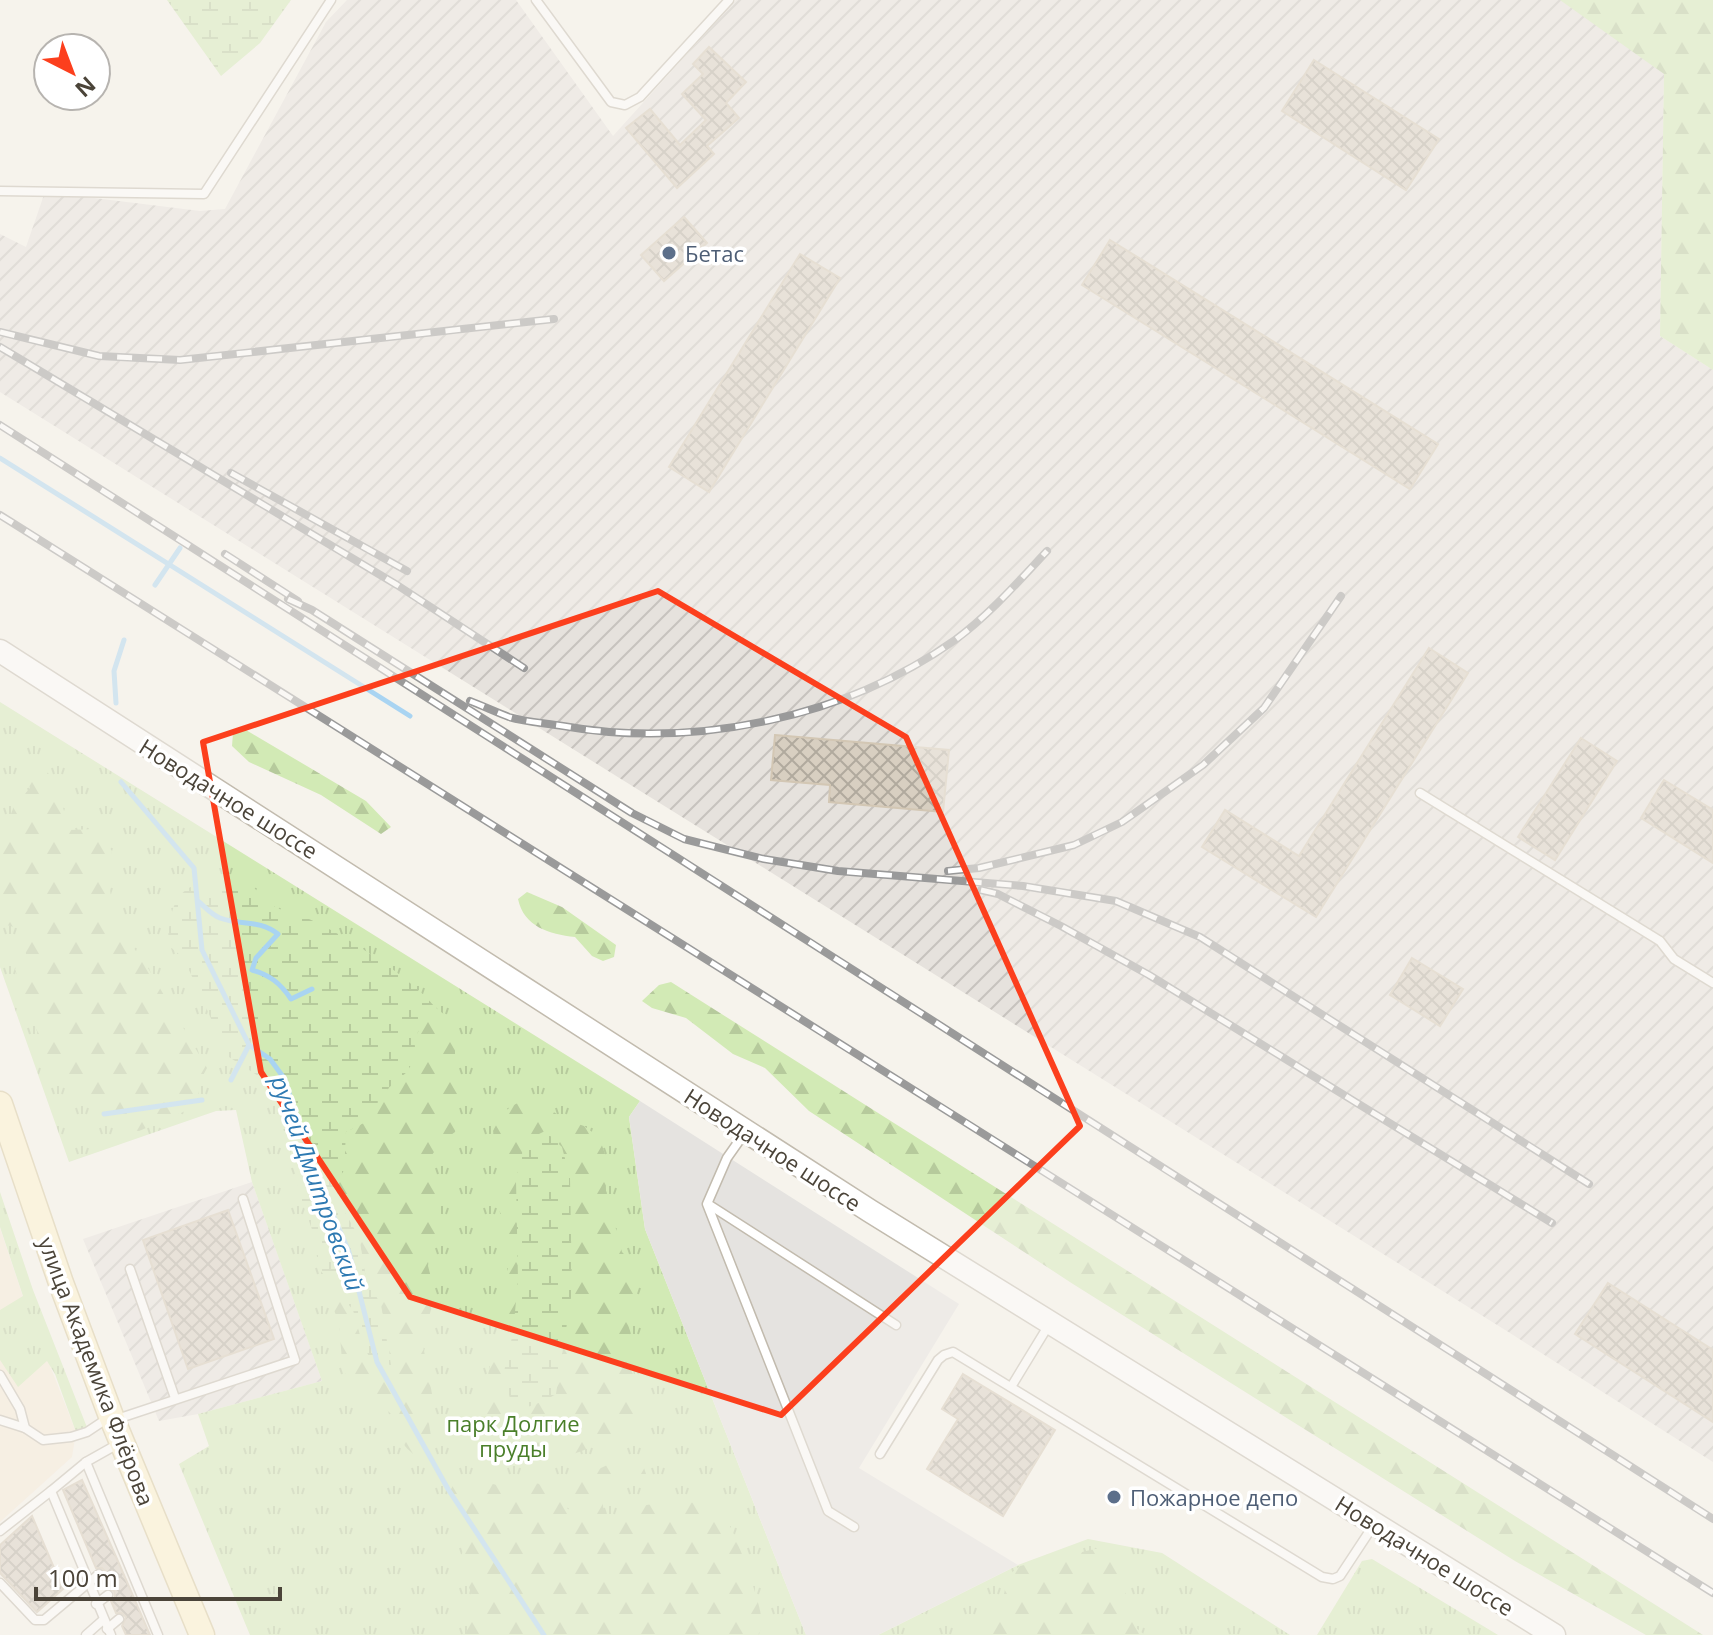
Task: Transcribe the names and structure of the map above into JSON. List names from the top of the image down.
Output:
{
  "streets": {
    "main road": ["улица Академика Флёрова"],
    "street": ["Новодачное шоссе"]
  },
  "water": ["ручей Дмитровский"],
  "parks": ["парк Долгие пруды"],
  "places": ["Бетас", "Пожарное депо"],
  "scale_bar": "100 m",
  "north": "bottom right"
}
